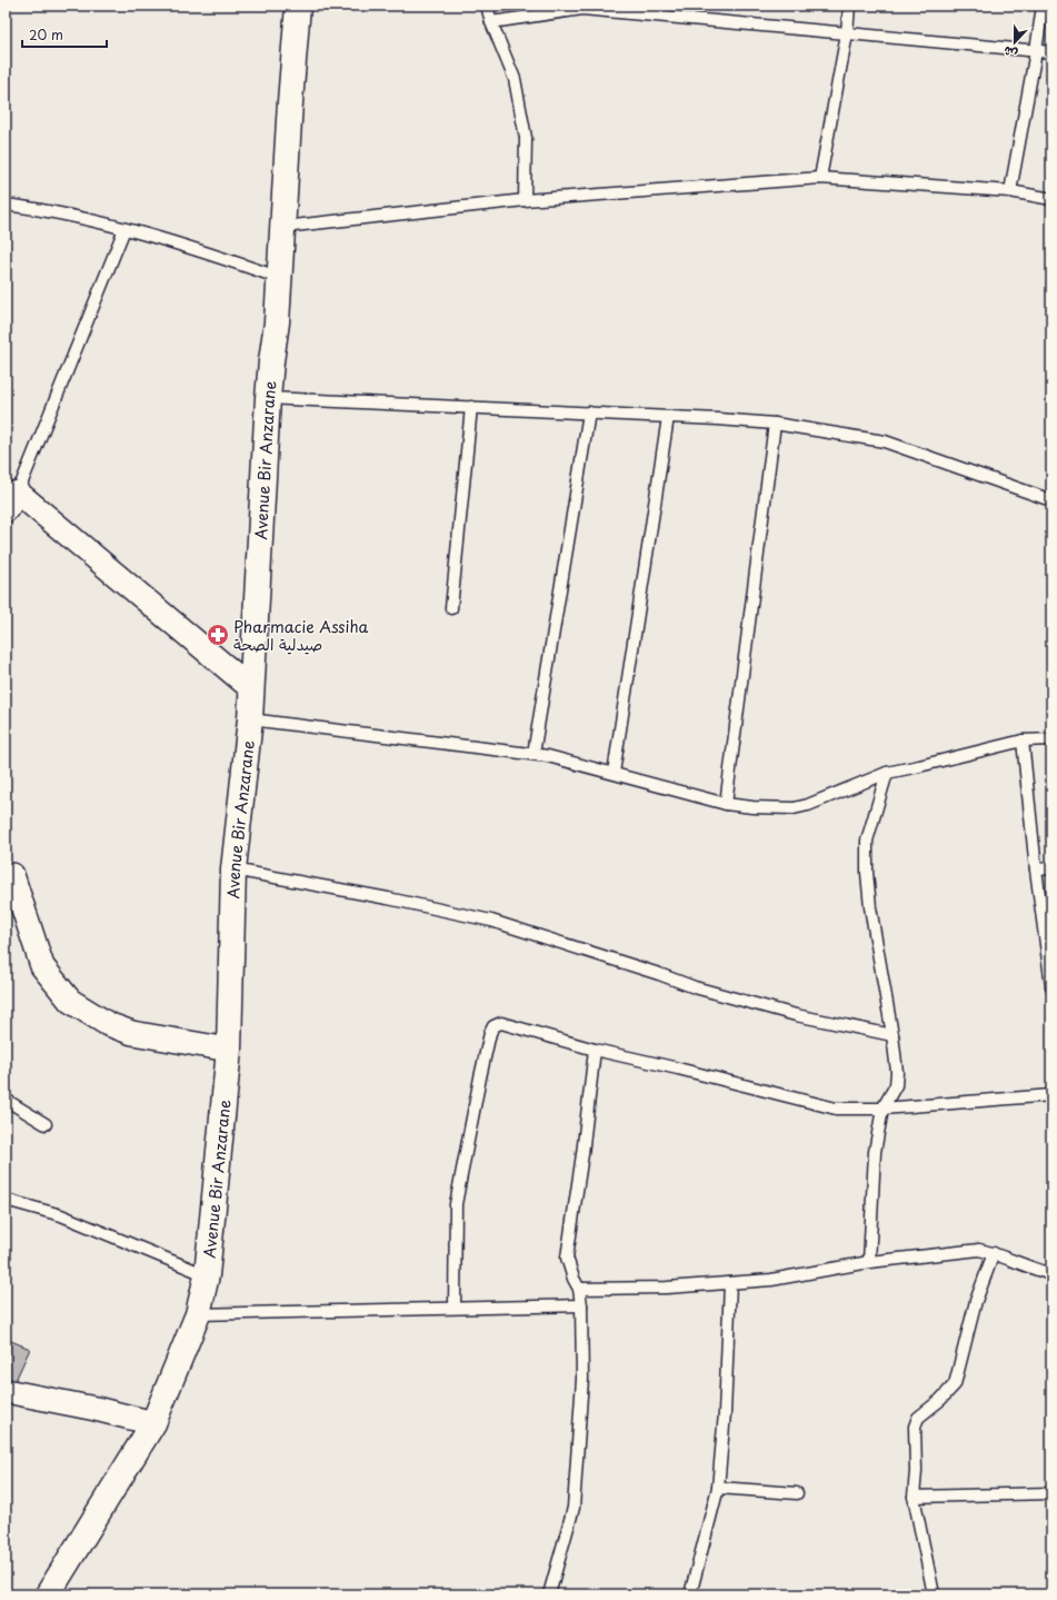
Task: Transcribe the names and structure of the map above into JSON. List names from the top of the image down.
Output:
{
  "streets": {
    "street": ["Avenue Bir Anzarane"]
  },
  "places": {
    "pharmacy": ["Pharmacie Assiha صيدلية الصحة"]
  },
  "scale_bar": "20 m",
  "north": "bottom"
}
